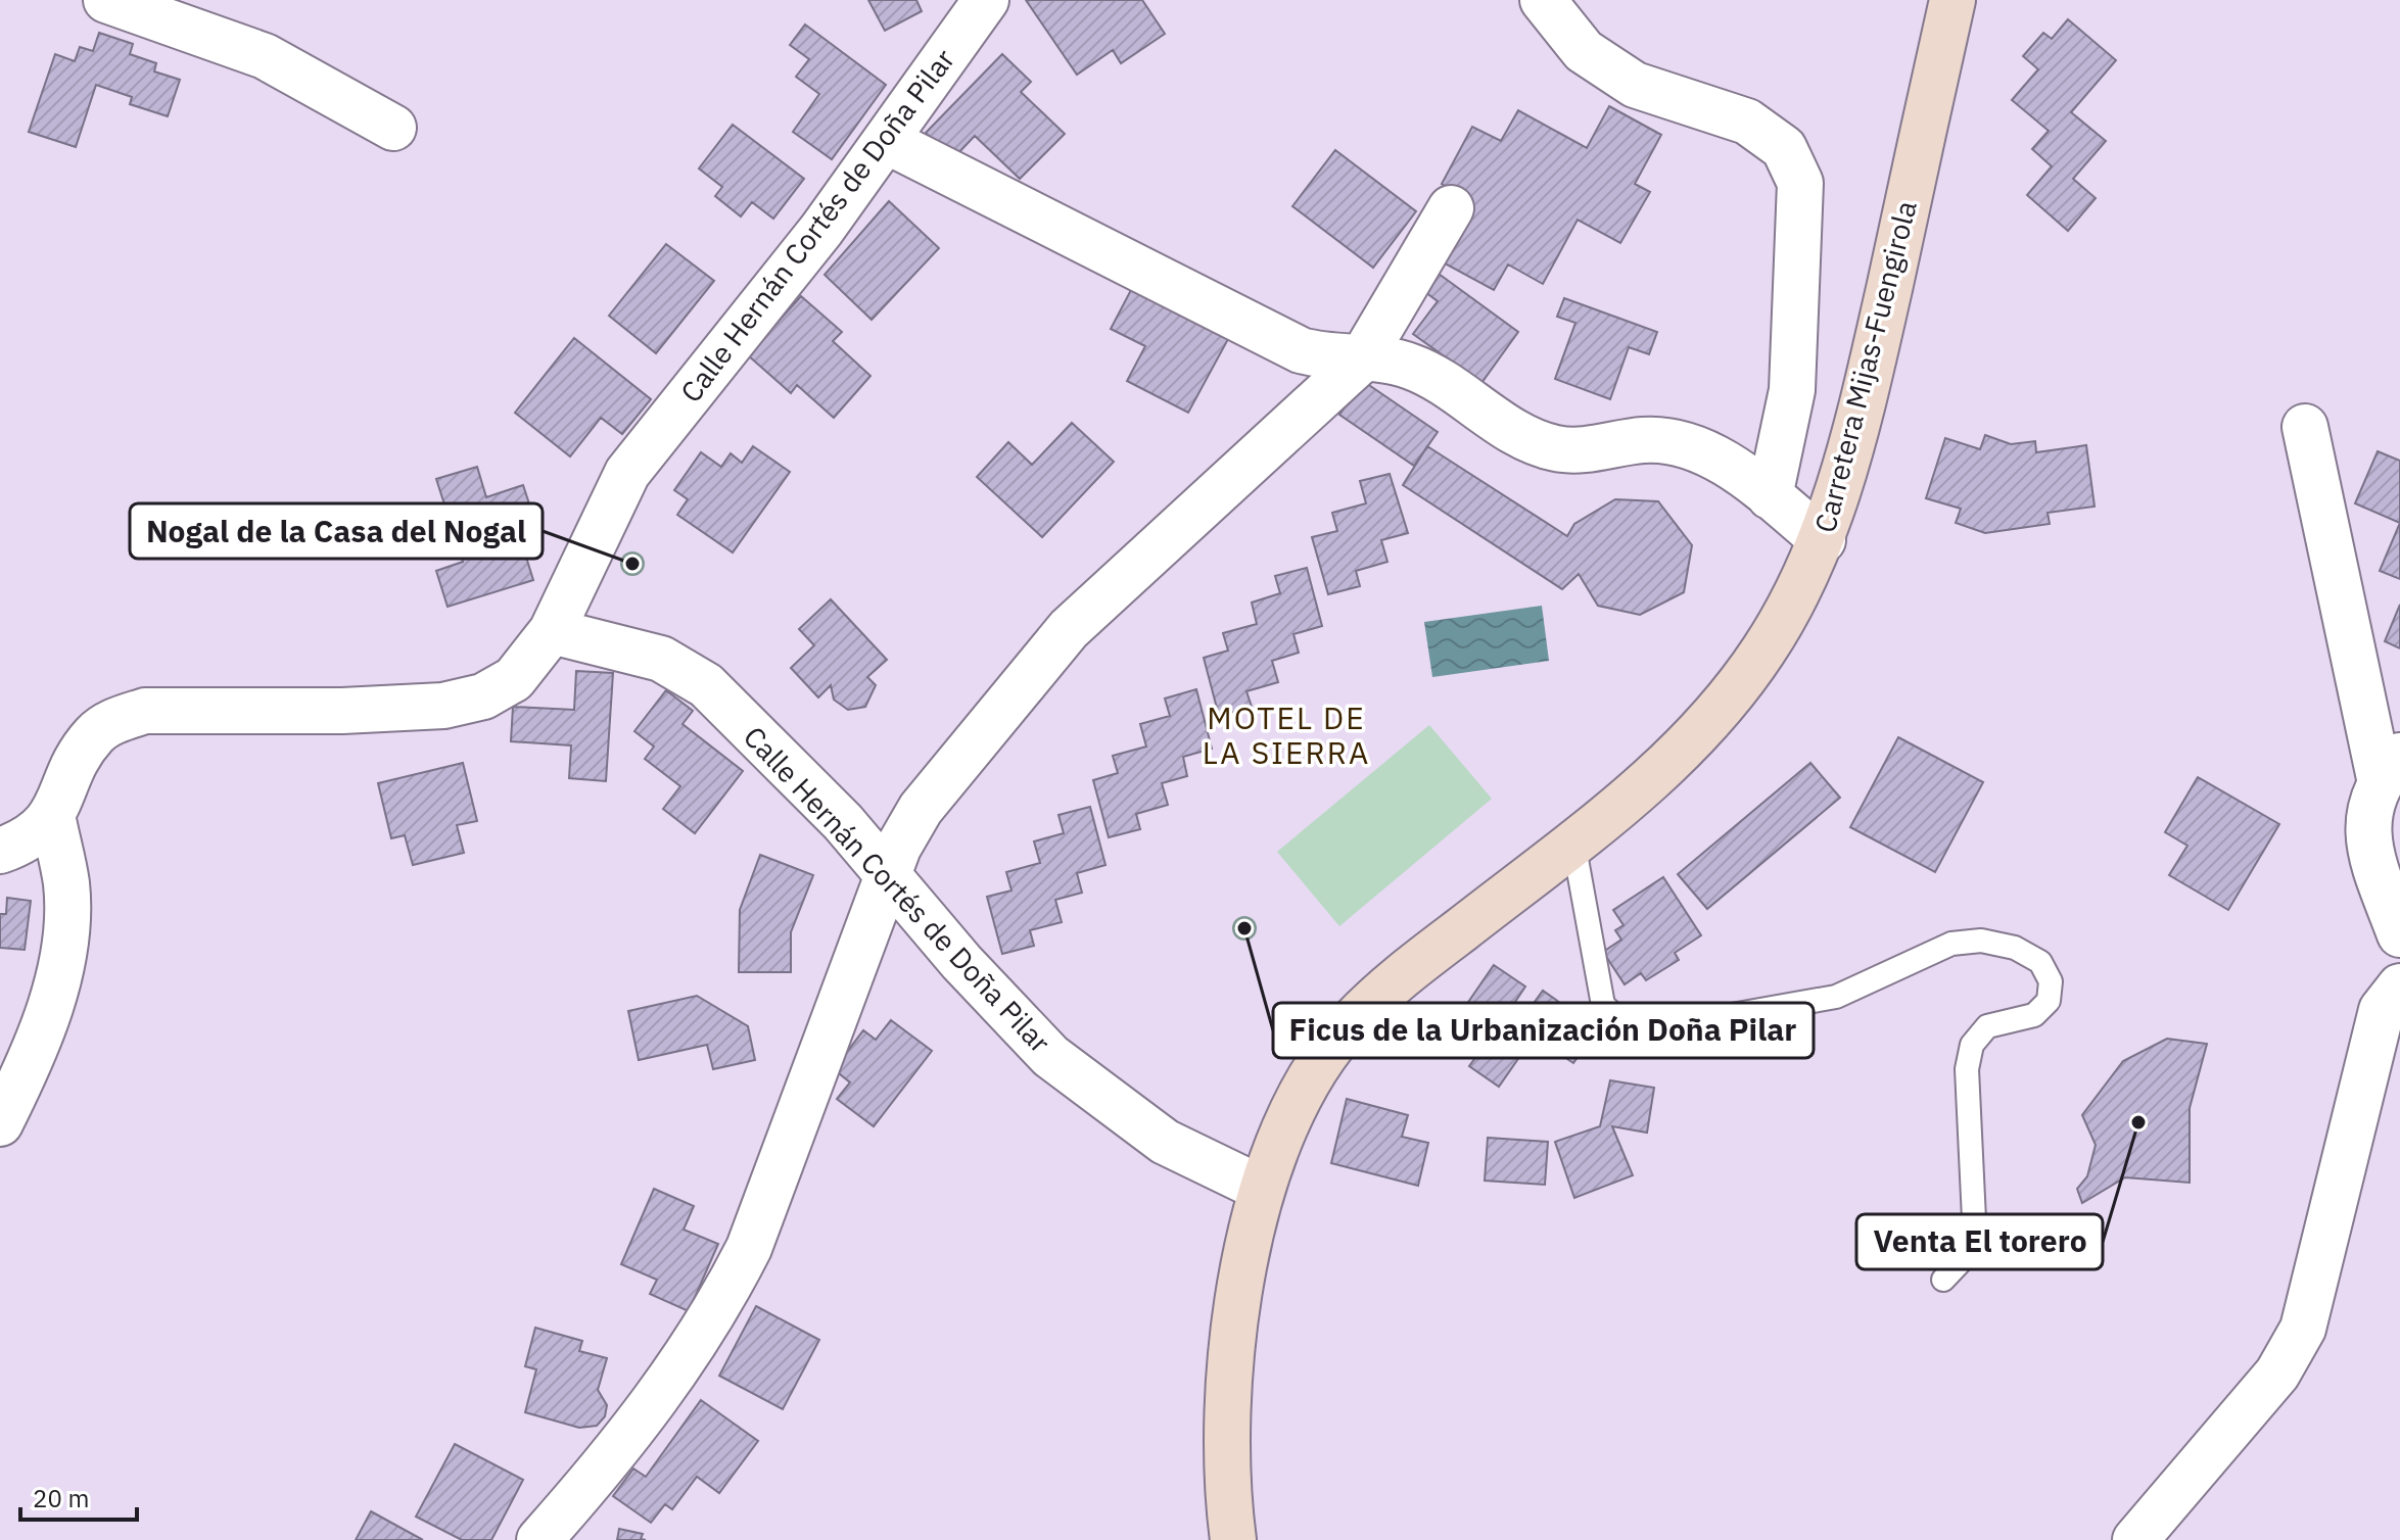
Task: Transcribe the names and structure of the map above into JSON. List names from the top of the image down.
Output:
{
  "streets": {
    "main road": ["Carretera Mijas-Fuengirola"],
    "street": ["Calle Hernán Cortés de Doña Pilar"]
  },
  "crossings": [
    ["Calle Hernán Cortés de Doña Pilar", "Carretera Mijas-Fuengirola"]
  ],
  "districts": ["MOTEL DE LA SIERRA"],
  "places": ["Nogal de la Casa del Nogal", "Ficus de la Urbanización Doña Pilar", "Venta El torero"],
  "scale_bar": "20 m"
}
